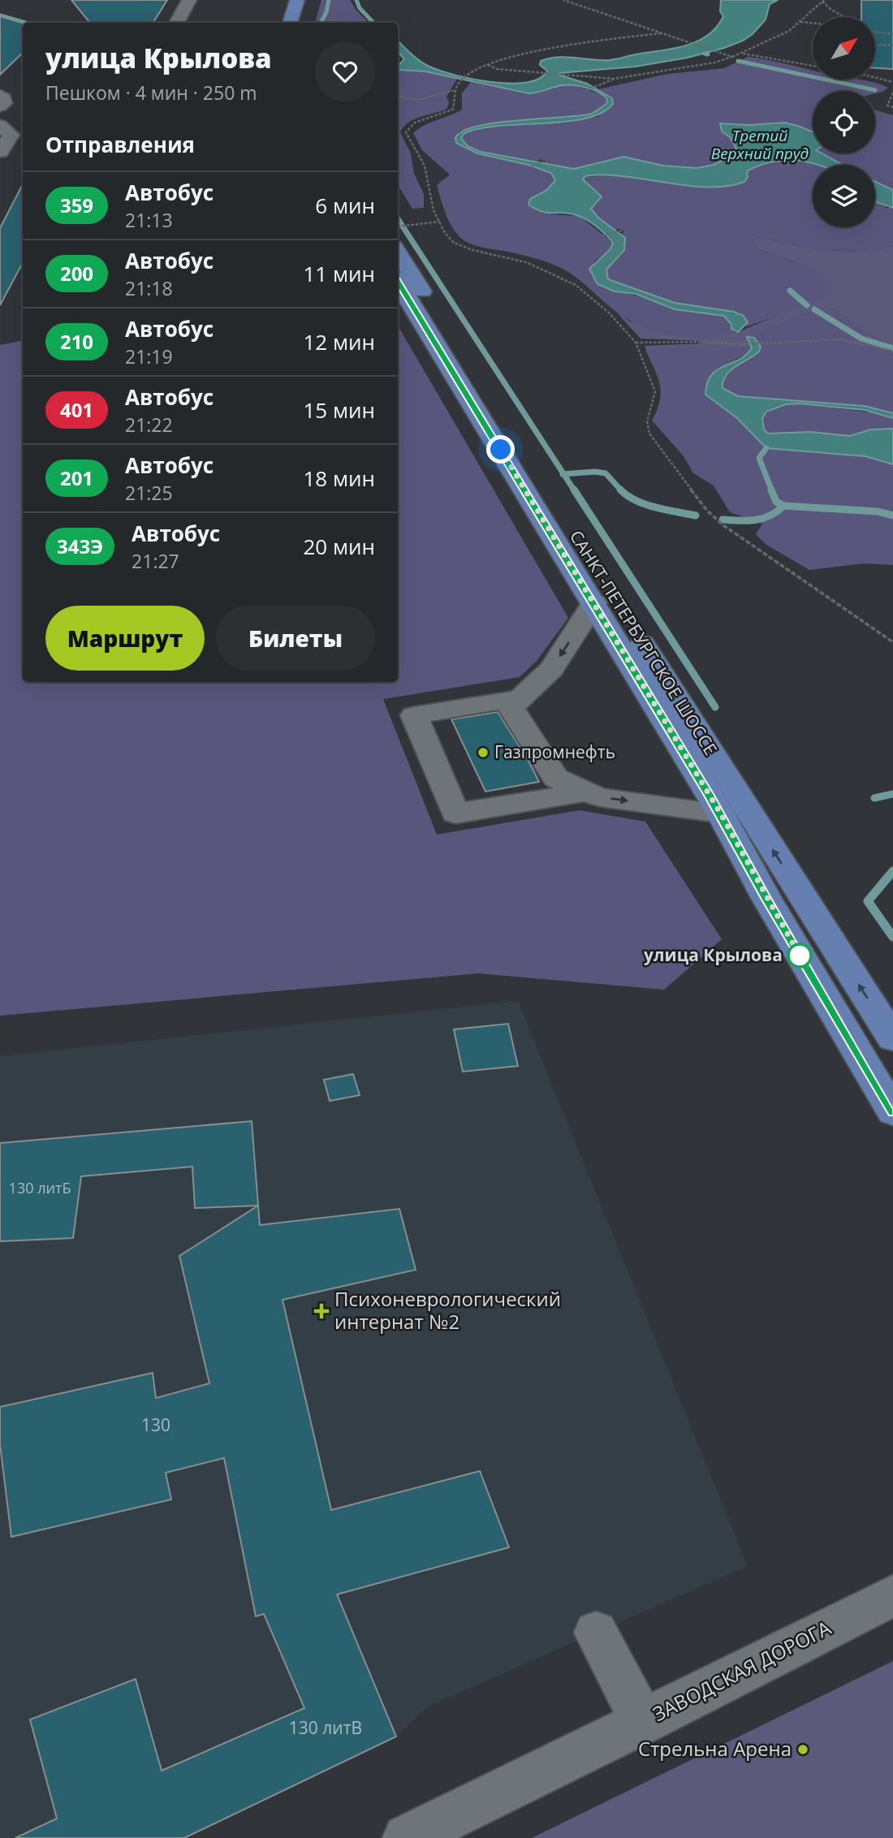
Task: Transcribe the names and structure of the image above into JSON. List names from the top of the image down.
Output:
{
  "streets": {
    "main road": ["САНКТ-ПЕТЕРБУРГСКОЕ ШОССЕ"],
    "street": ["ЗАВОДСКАЯ ДОРОГА"]
  },
  "water": ["Третий Верхний пруд"],
  "places": {
    "other": ["Газпромнефть", "улица Крылова", "Стрельна Арена"],
    "health": ["Психоневрологический интернат №2"]
  },
  "lines": ["bus line 359"],
  "house_numbers": ["130 литБ", "130", "130 литВ"],
  "north": "top right",
  "page": {
    "heading": [
      ["улица Крылова", "Пешком · 4 мин · 250 m"],
      "Отправления"
    ],
    "list": [
      {
        "mark": "359",
        "name": "Автобус",
        "note": "21:13",
        "value": "6 мин"
      },
      {
        "mark": "200",
        "name": "Автобус",
        "note": "21:18",
        "value": "11 мин"
      },
      {
        "mark": "210",
        "name": "Автобус",
        "note": "21:19",
        "value": "12 мин"
      },
      {
        "mark": "401",
        "name": "Автобус",
        "note": "21:22",
        "value": "15 мин"
      },
      {
        "mark": "201",
        "name": "Автобус",
        "note": "21:25",
        "value": "18 мин"
      },
      {
        "mark": "343Э",
        "name": "Автобус",
        "note": "21:27",
        "value": "20 мин"
      }
    ],
    "buttons": ["Маршрут", "Билеты"]
  }
}
